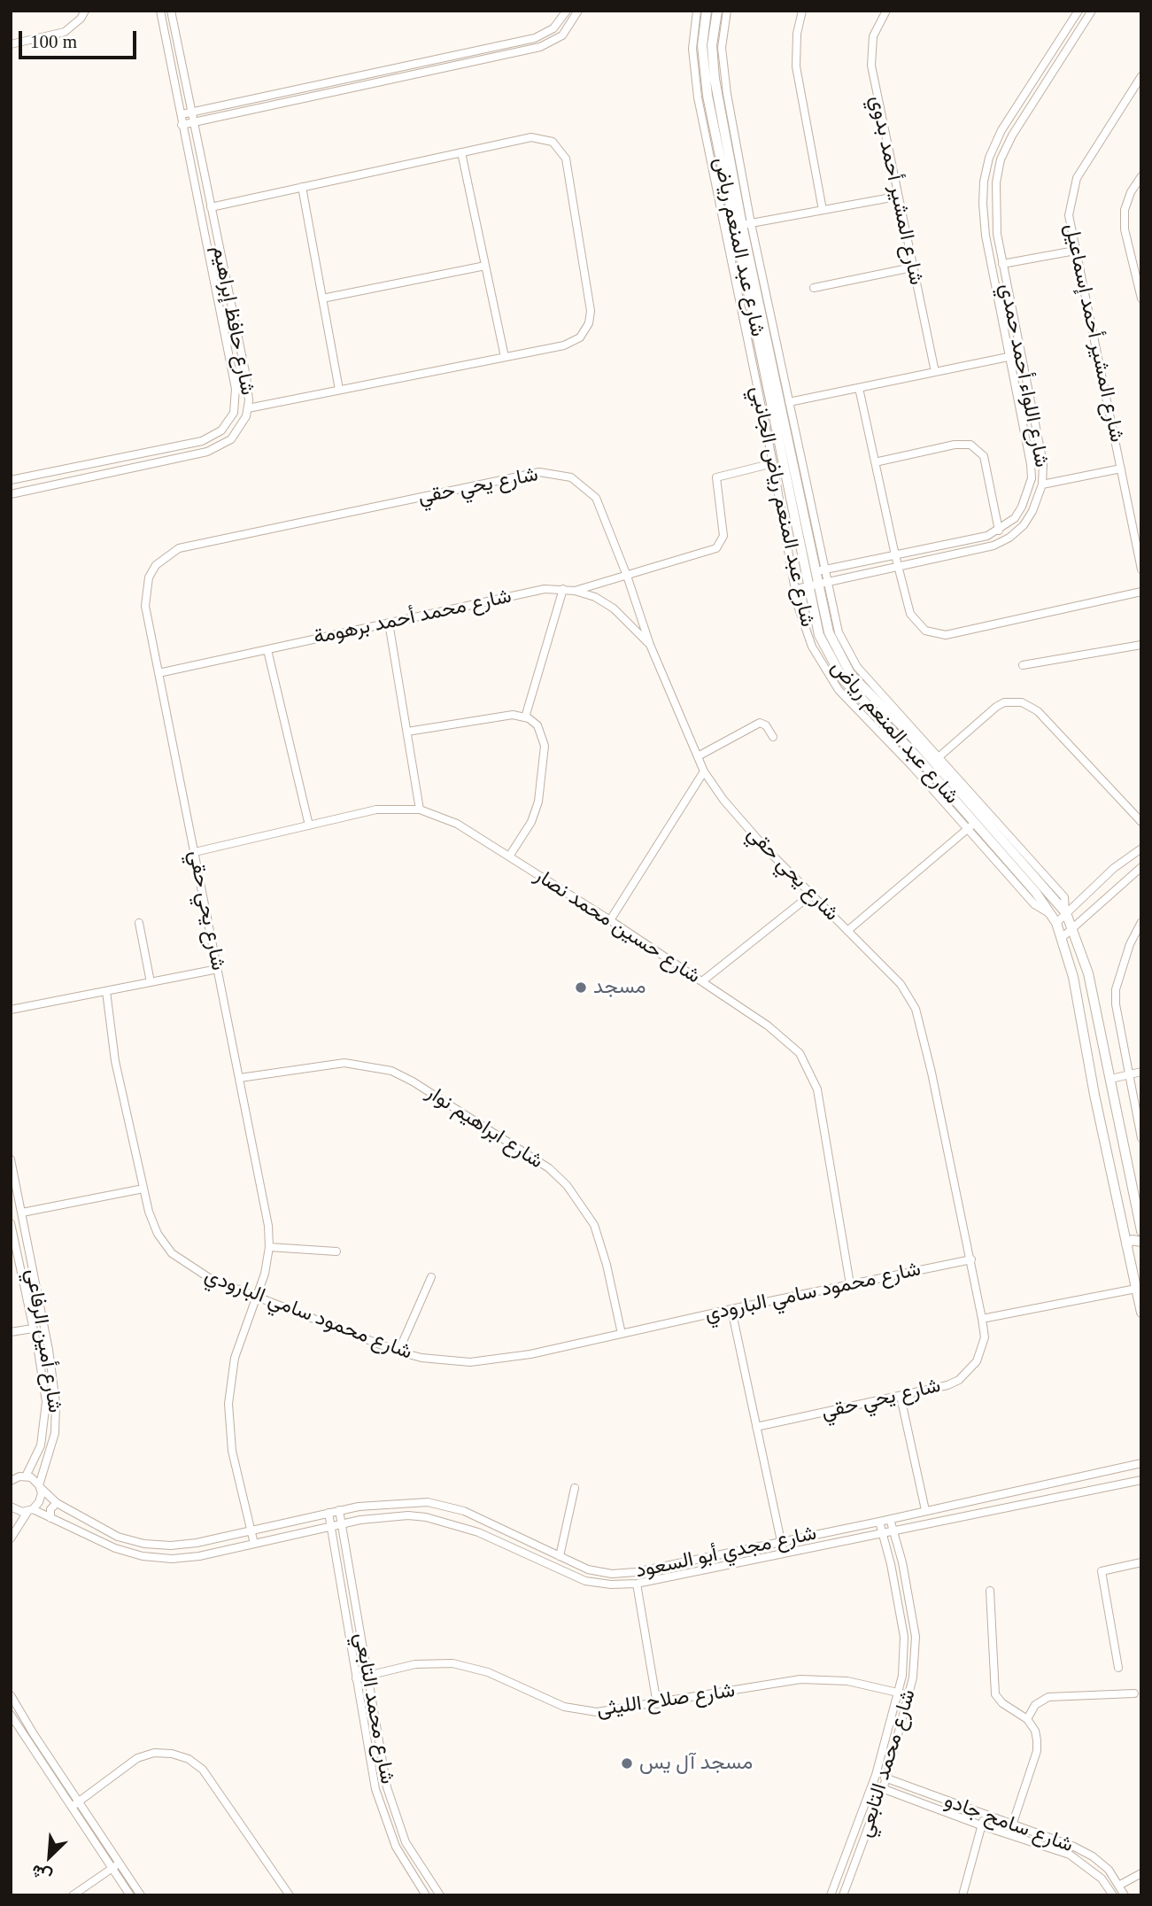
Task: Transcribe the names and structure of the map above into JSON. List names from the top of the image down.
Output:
{
  "streets": {
    "street": [
      "شارع المشير أحمد بدوي",
      "شارع عبد المنعم رياض",
      "شارع حافظ إبراهيم",
      "شارع المشير أحمد إسماعيل",
      "شارع اللواء أحمد حمدي",
      "شارع يحي حقي",
      "شارع عبد المنعم رياض الجانبي",
      "شارع محمد أحمد برهومة",
      "شارع حسين محمد نصار",
      "شارع ابراهيم نوار",
      "شارع محمود سامي البارودي",
      "شارع أمين الرفاعي",
      "شارع مجدي أبو السعود",
      "شارع صلاح الليثى",
      "شارع محمد التابعي",
      "شارع سامح جادو"
    ]
  },
  "crossings": [
    ["شارع عبد المنعم رياض", "شارع اللواء أحمد حمدي"],
    ["شارع عبد المنعم رياض", "شارع عبد المنعم رياض الجانبي"],
    ["شارع اللواء أحمد حمدي", "شارع عبد المنعم رياض الجانبي"],
    ["شارع يحي حقي", "شارع محمد أحمد برهومة"],
    ["شارع يحي حقي", "شارع حسين محمد نصار"],
    ["شارع يحي حقي", "شارع ابراهيم نوار"],
    ["شارع يحي حقي", "شارع محمود سامي البارودي"],
    ["شارع يحي حقي", "شارع مجدي أبو السعود"],
    ["شارع حسين محمد نصار", "شارع محمود سامي البارودي"],
    ["شارع ابراهيم نوار", "شارع محمود سامي البارودي"],
    ["شارع أمين الرفاعي", "شارع مجدي أبو السعود"],
    ["شارع مجدي أبو السعود", "شارع محمد التابعي"],
    ["شارع صلاح الليثى", "شارع محمد التابعي"],
    ["شارع محمد التابعي", "شارع سامح جادو"]
  ],
  "places": ["مسجد", "مسجد آل يس"],
  "scale_bar": "100 m",
  "north": "bottom left"
}
